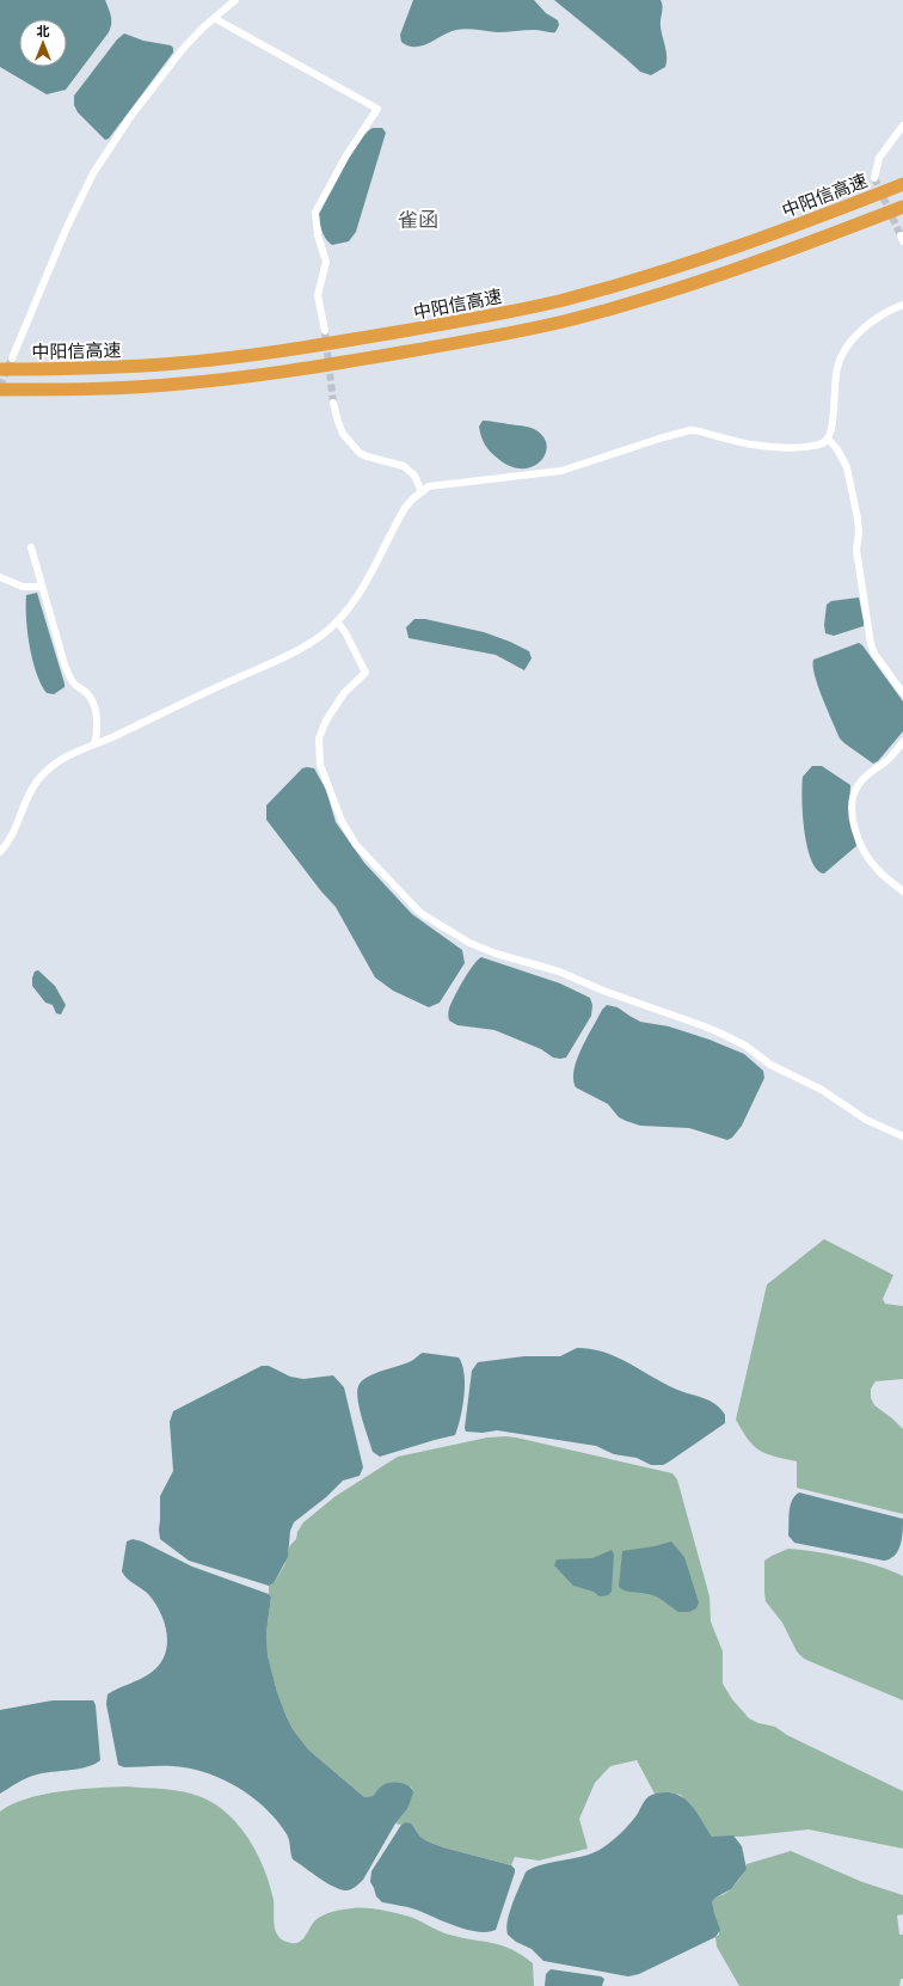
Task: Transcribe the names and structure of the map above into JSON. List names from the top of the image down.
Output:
{
  "streets": {
    "highway": ["中阳信高速"]
  },
  "districts": ["雀函"],
  "north": "top"
}
